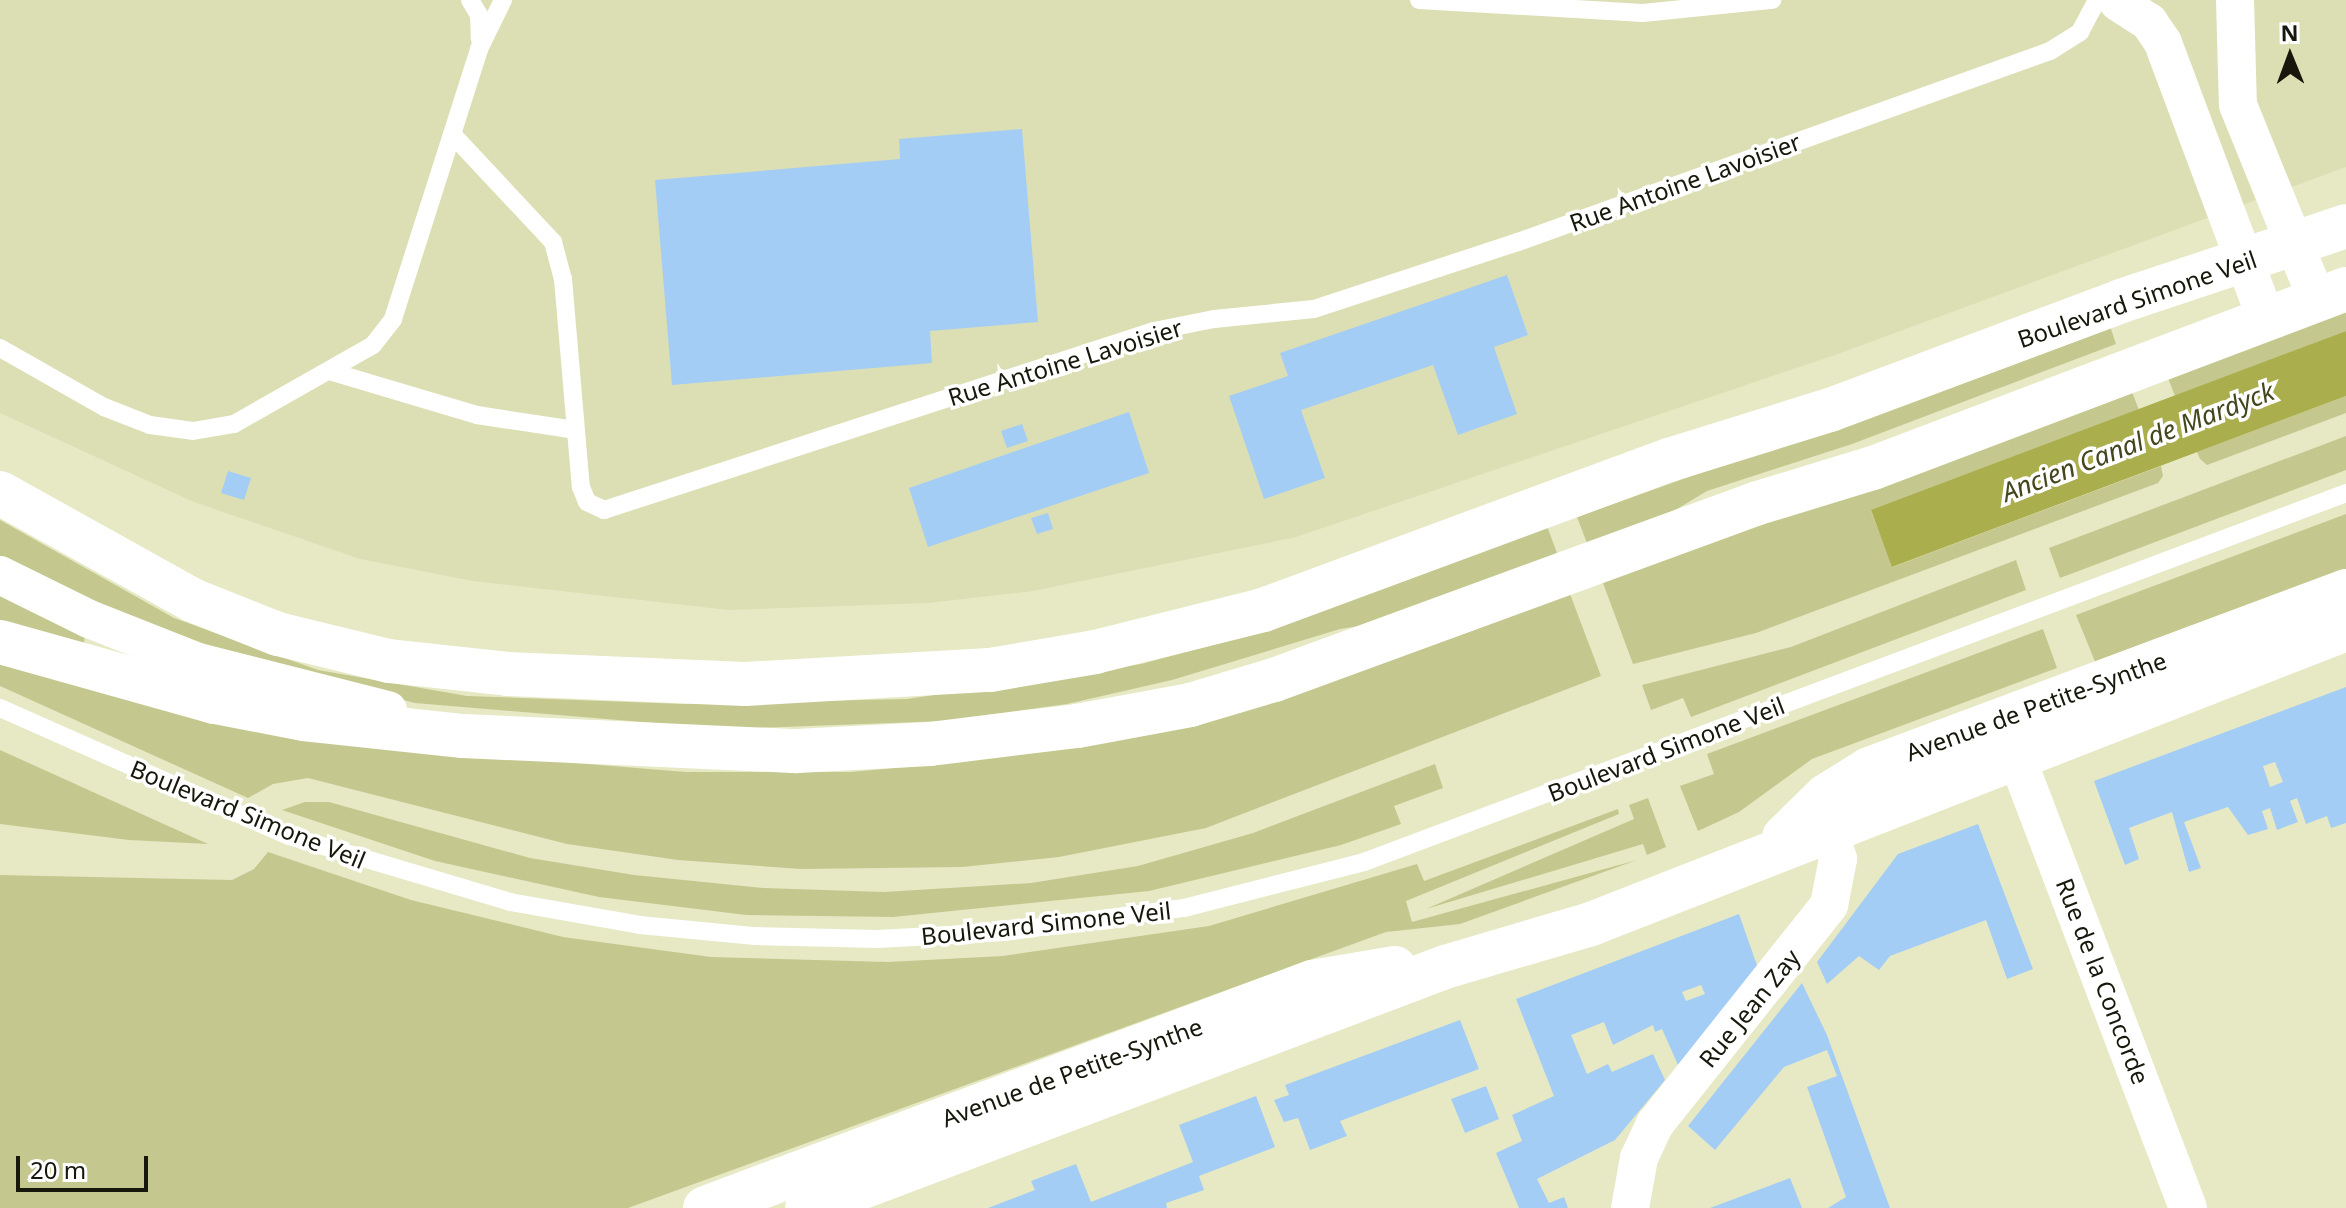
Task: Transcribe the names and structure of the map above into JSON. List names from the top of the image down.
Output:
{
  "streets": {
    "street": [
      "Boulevard Simone Veil",
      "Avenue de Petite-Synthe",
      "Rue de la Concorde",
      "Rue Jean Zay"
    ],
    "lane": ["Rue Antoine Lavoisier"]
  },
  "crossings": [
    ["Avenue de Petite-Synthe", "Rue de la Concorde"],
    ["Avenue de Petite-Synthe", "Rue Jean Zay"]
  ],
  "water": ["Ancien Canal de Mardyck"],
  "scale_bar": "20 m",
  "north": "top"
}
